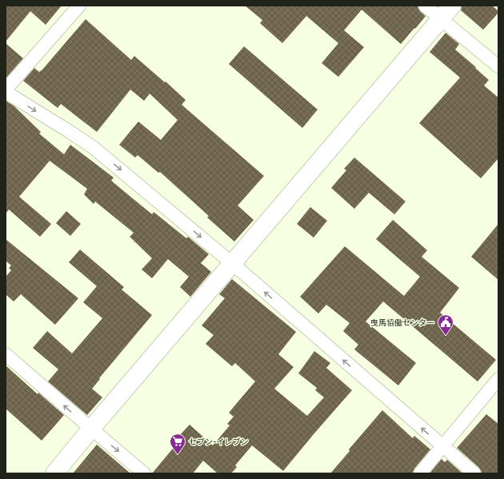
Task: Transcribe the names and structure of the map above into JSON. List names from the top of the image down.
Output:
{
  "places": {
    "public building": ["曳馬協働センター"],
    "supermarket": ["セブン-イレブン"]
  }
}
